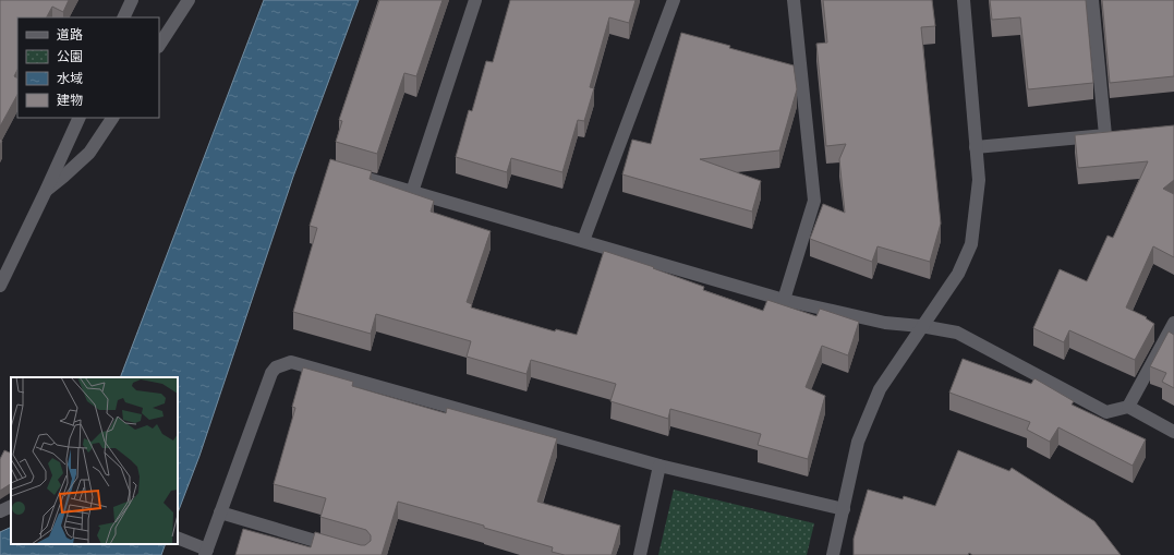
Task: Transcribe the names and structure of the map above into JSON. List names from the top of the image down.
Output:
{
  "legend": [
    "道路",
    "公園",
    "水域",
    "建物"
  ]
}
